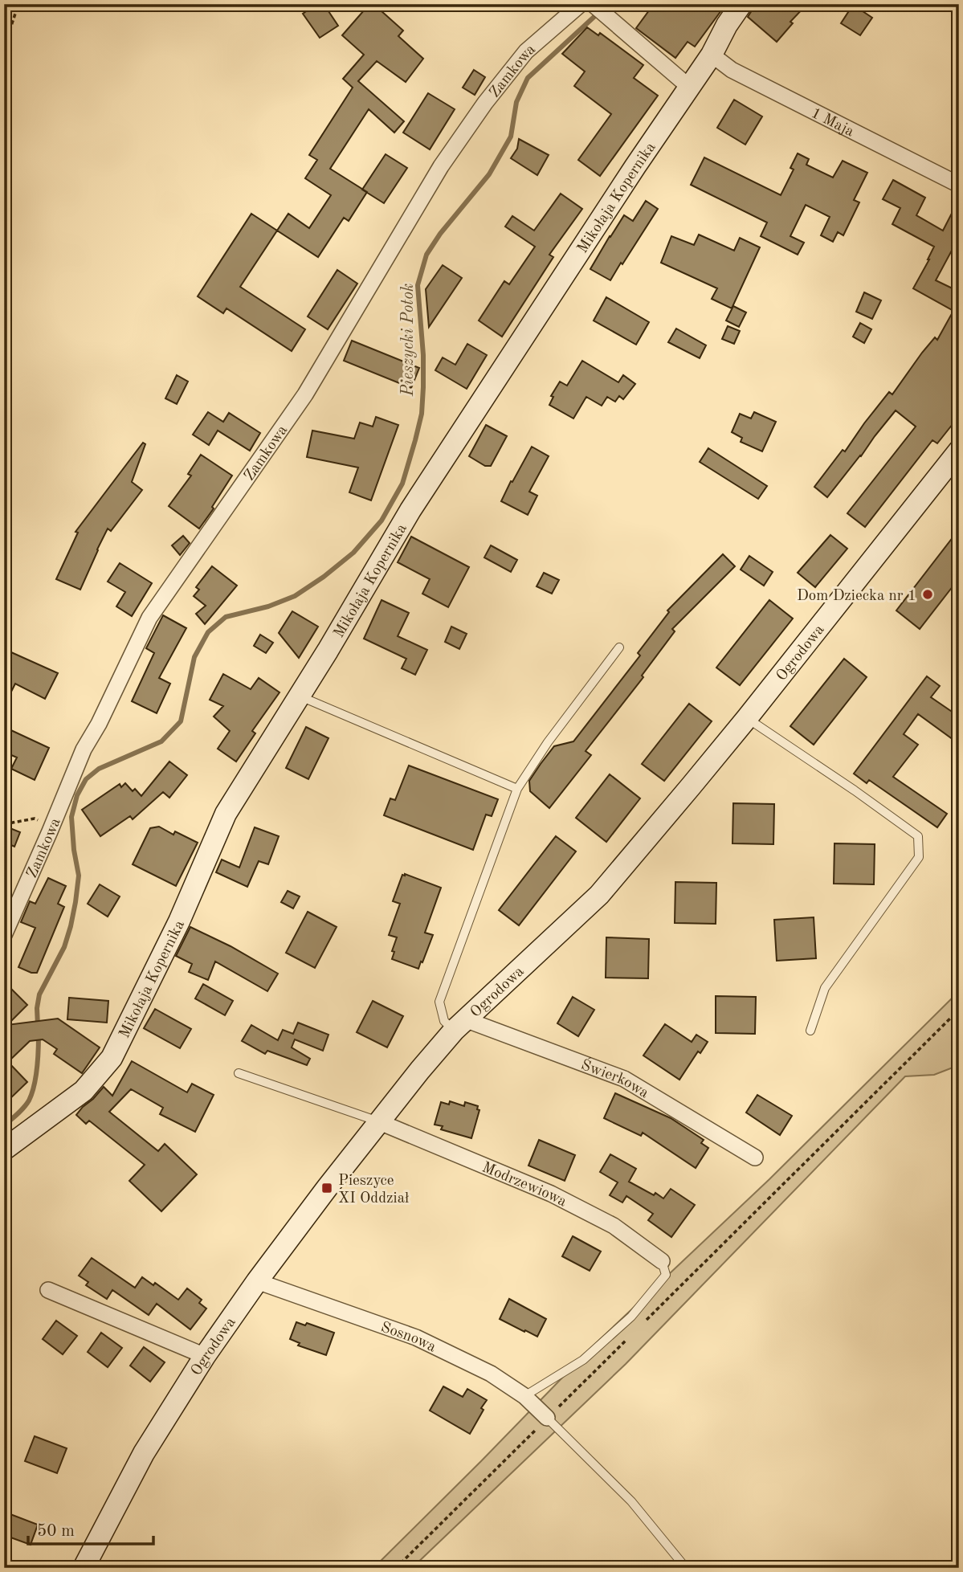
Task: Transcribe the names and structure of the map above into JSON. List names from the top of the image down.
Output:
{
  "streets": {
    "street": [
      "Zamkowa",
      "1 Maja",
      "Mikołaja Kopernika",
      "Ogrodowa",
      "Świerkowa",
      "Modrzewiowa",
      "Sosnowa"
    ]
  },
  "crossings": [
    ["1 Maja", "Mikołaja Kopernika"],
    ["Ogrodowa", "Świerkowa"],
    ["Ogrodowa", "Modrzewiowa"],
    ["Ogrodowa", "Sosnowa"]
  ],
  "water": ["Pieszycki Potok"],
  "places": {
    "other": ["Dom Dziecka nr 1"],
    "transit": ["Pieszyce XI Oddział"]
  },
  "scale_bar": "50 m"
}
